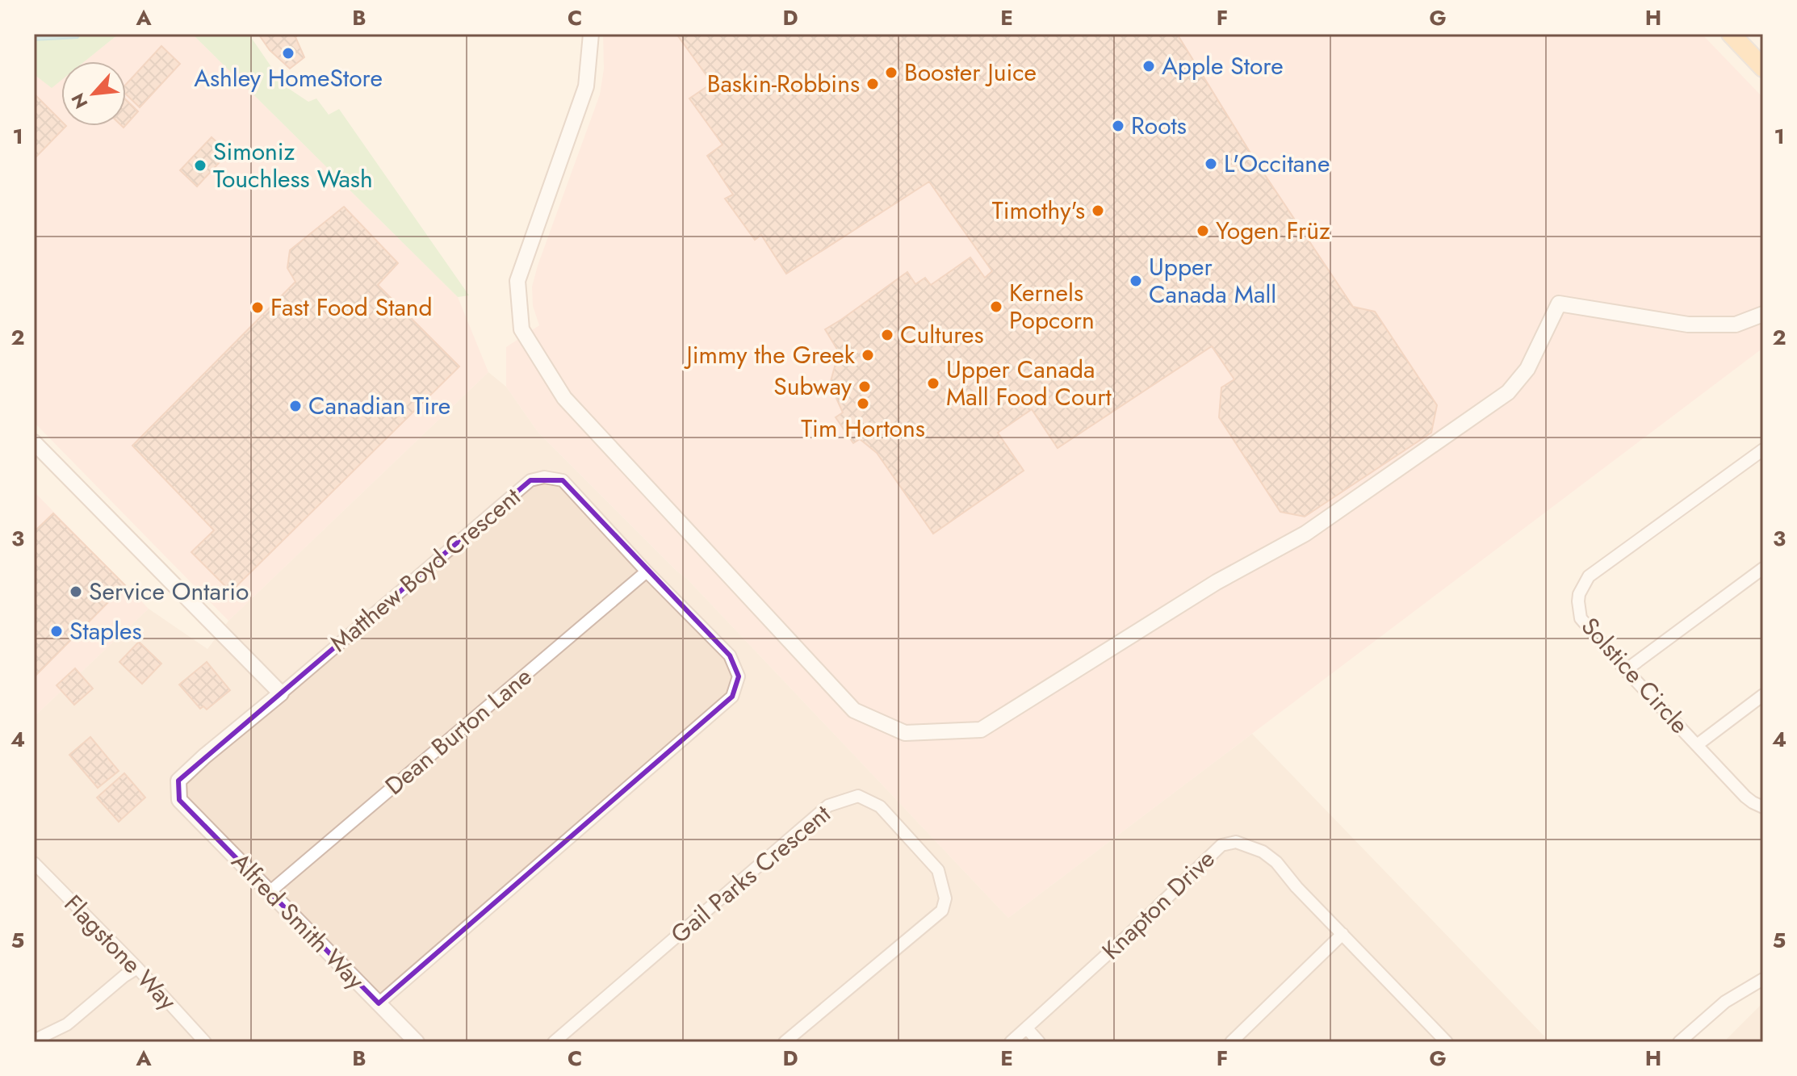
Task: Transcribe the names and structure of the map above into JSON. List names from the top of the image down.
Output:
{
  "streets": {
    "street": [
      "Matthew Boyd Crescent",
      "Solstice Circle",
      "Dean Burton Lane",
      "Gail Parks Crescent",
      "Knapton Drive",
      "Alfred Smith Way",
      "Flagstone Way"
    ]
  },
  "crossings": [
    ["Matthew Boyd Crescent", "Dean Burton Lane"],
    ["Matthew Boyd Crescent", "Alfred Smith Way"],
    ["Dean Burton Lane", "Alfred Smith Way"]
  ],
  "places": [
    "Ashley HomeStore",
    "Apple Store",
    "Booster Juice",
    "Baskin-Robbins",
    "Roots",
    "L'Occitane",
    "Simoniz Touchless Wash",
    "Timothy's",
    "Yogen Früz",
    "Upper Canada Mall",
    "Kernels Popcorn",
    "Fast Food Stand",
    "Cultures",
    "Jimmy the Greek",
    "Upper Canada Mall Food Court",
    "Subway",
    "Tim Hortons",
    "Canadian Tire",
    "Service Ontario",
    "Staples"
  ],
  "north": "bottom left",
  "grid": {
    "columns": [
      "A",
      "B",
      "C",
      "D",
      "E",
      "F",
      "G",
      "H"
    ],
    "rows": [
      "1",
      "2",
      "3",
      "4",
      "5"
    ]
  }
}
